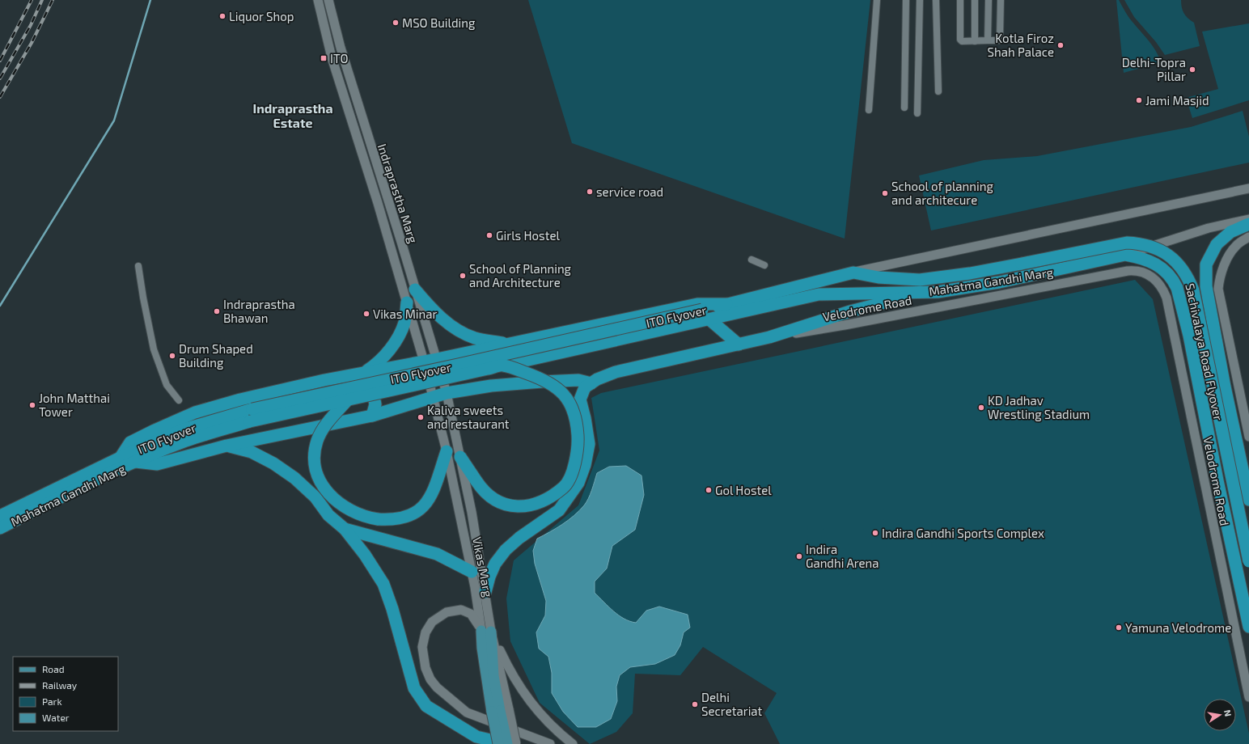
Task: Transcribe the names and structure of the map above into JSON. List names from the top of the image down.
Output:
{
  "streets": {
    "highway": ["Mahatma Gandhi Marg", "ITO Flyover", "Sachivalaya Road Flyover"],
    "main road": ["Indraprastha Marg", "Velodrome Road", "Vikas Marg"]
  },
  "crossings": [
    ["Indraprastha Marg", "Vikas Marg"],
    ["Mahatma Gandhi Marg", "ITO Flyover"],
    ["Mahatma Gandhi Marg", "Sachivalaya Road Flyover"]
  ],
  "districts": ["Indraprastha Estate"],
  "places": {
    "other": [
      "Liquor Shop",
      "MSO Building",
      "Kotla Firoz Shah Palace",
      "Delhi-Topra Pillar",
      "Jami Masjid",
      "service road",
      "School of planning and architecure",
      "Girls Hostel",
      "School of Planning and Architecture",
      "Indraprastha Bhawan",
      "Vikas Minar",
      "Drum Shaped Building",
      "John Matthai Tower",
      "KD Jadhav Wrestling Stadium",
      "Kaliva sweets and restaurant",
      "Gol Hostel",
      "Indira Gandhi Sports Complex",
      "Indira Gandhi Arena",
      "Yamuna Velodrome",
      "Delhi Secretariat"
    ],
    "transit": ["ITO"]
  },
  "legend": [
    "Road",
    "Railway",
    "Park",
    "Water"
  ],
  "north": "right"
}
